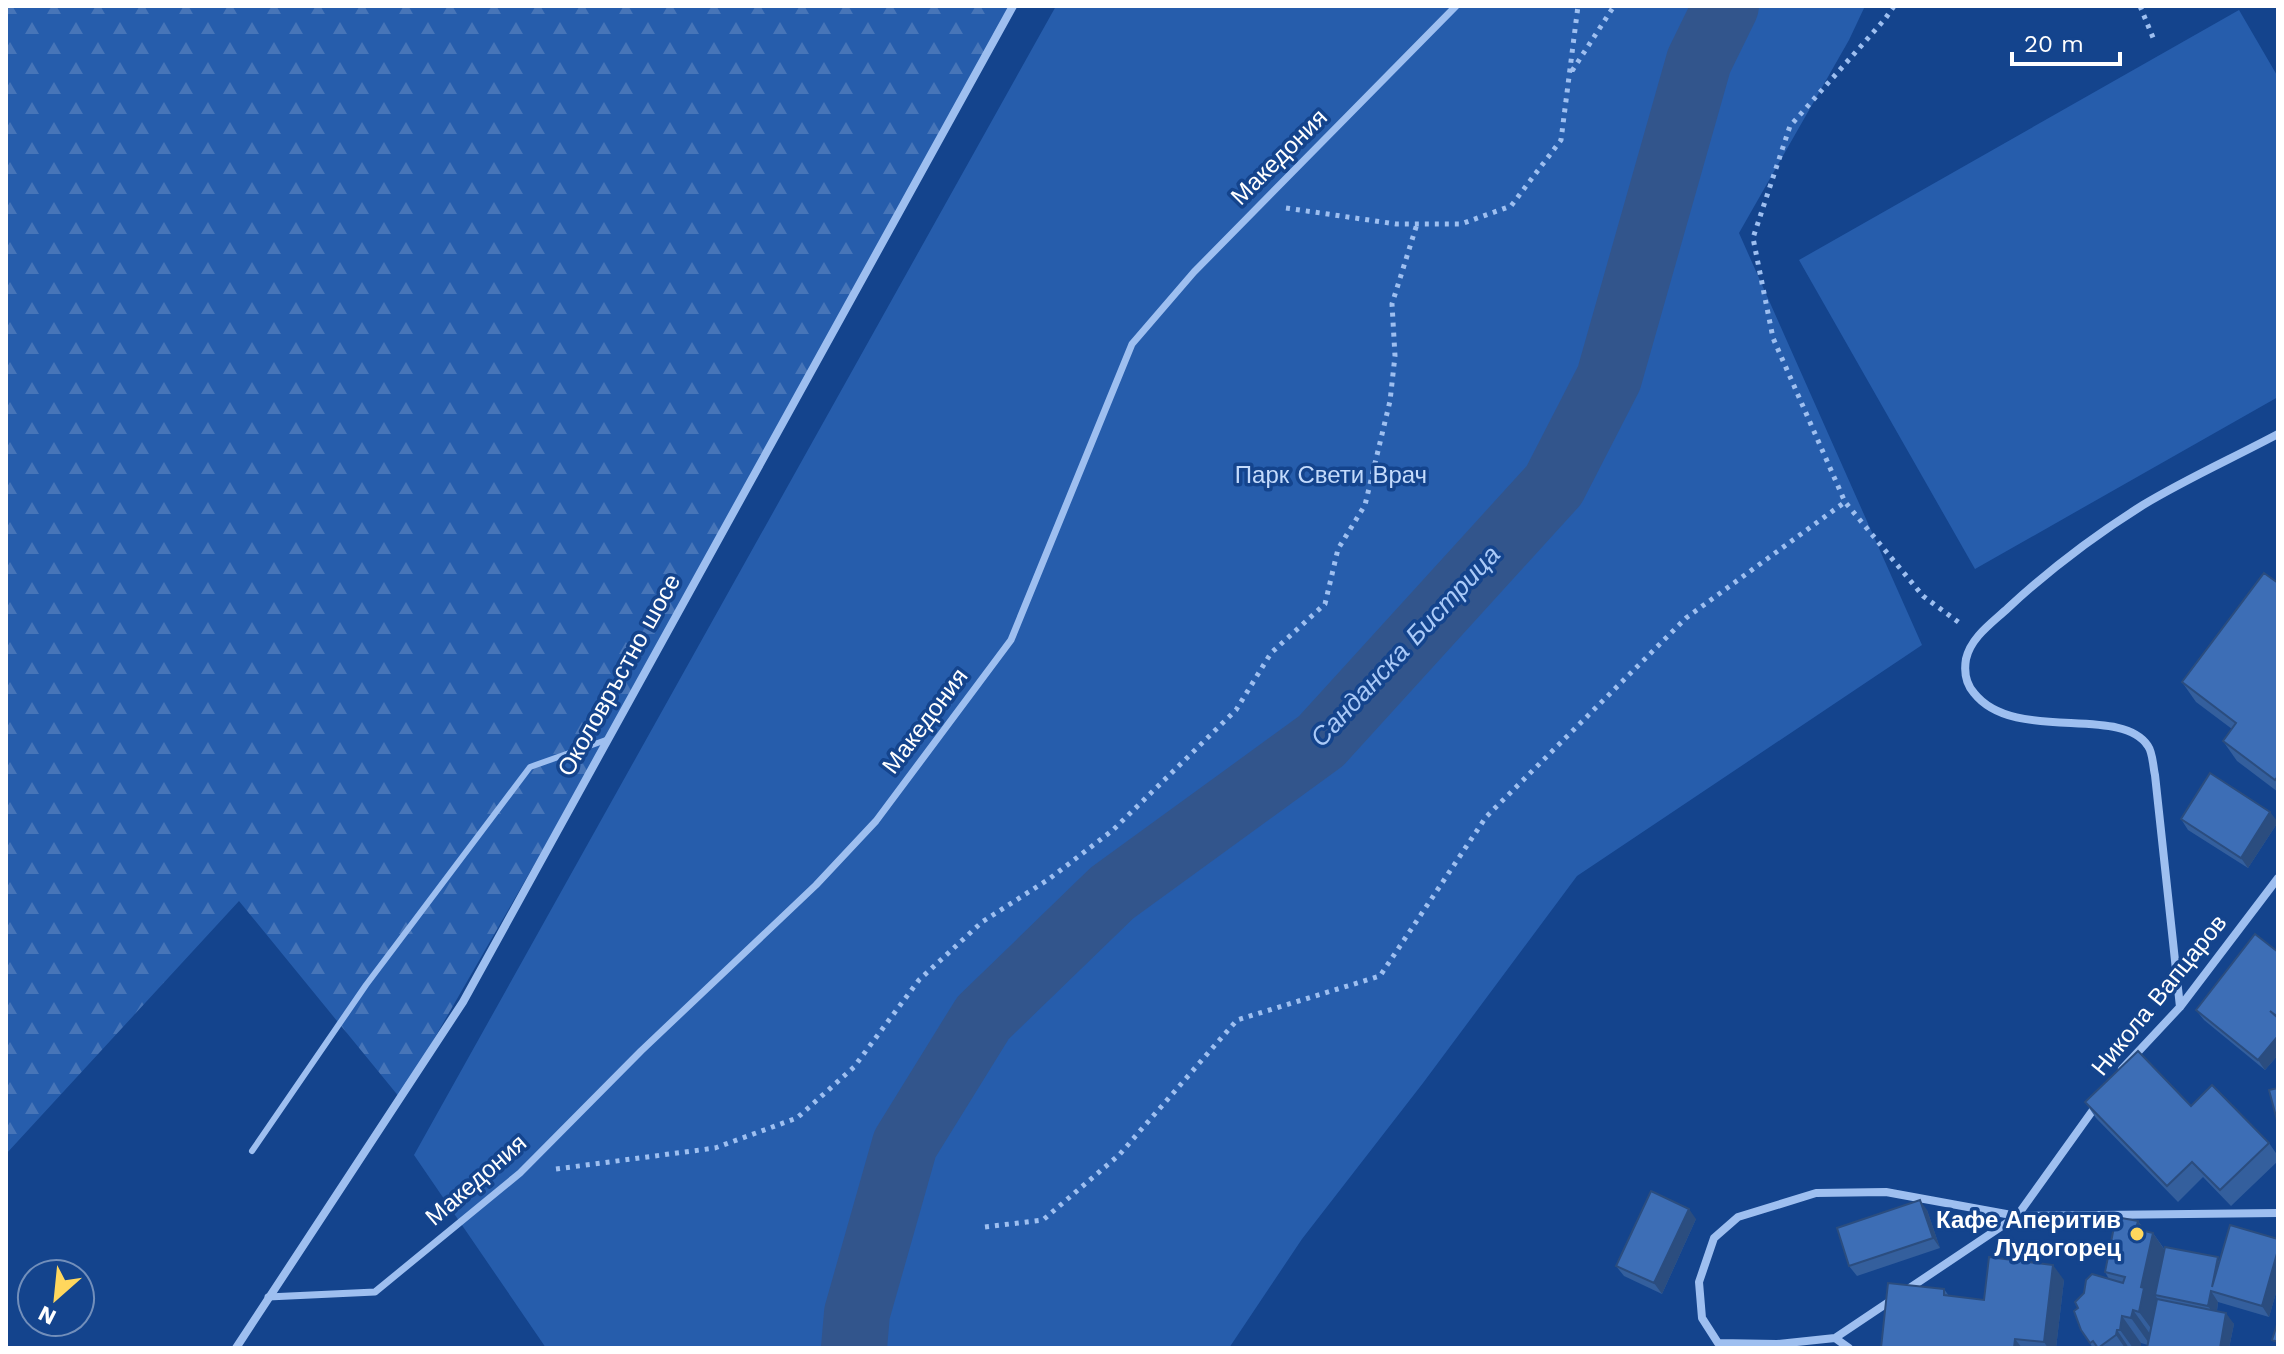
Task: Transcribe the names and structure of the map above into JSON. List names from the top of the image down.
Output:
{
  "streets": {
    "street": ["Македония", "Околовръстно шосе", "Никола Вапцаров"]
  },
  "crossings": [
    ["Македония", "Околовръстно шосе"]
  ],
  "water": ["Санданска Бистрица"],
  "parks": ["Парк Свети Врач"],
  "places": ["Кафе Аперитив Лудогорец"],
  "scale_bar": "20 m",
  "north": "bottom left"
}
